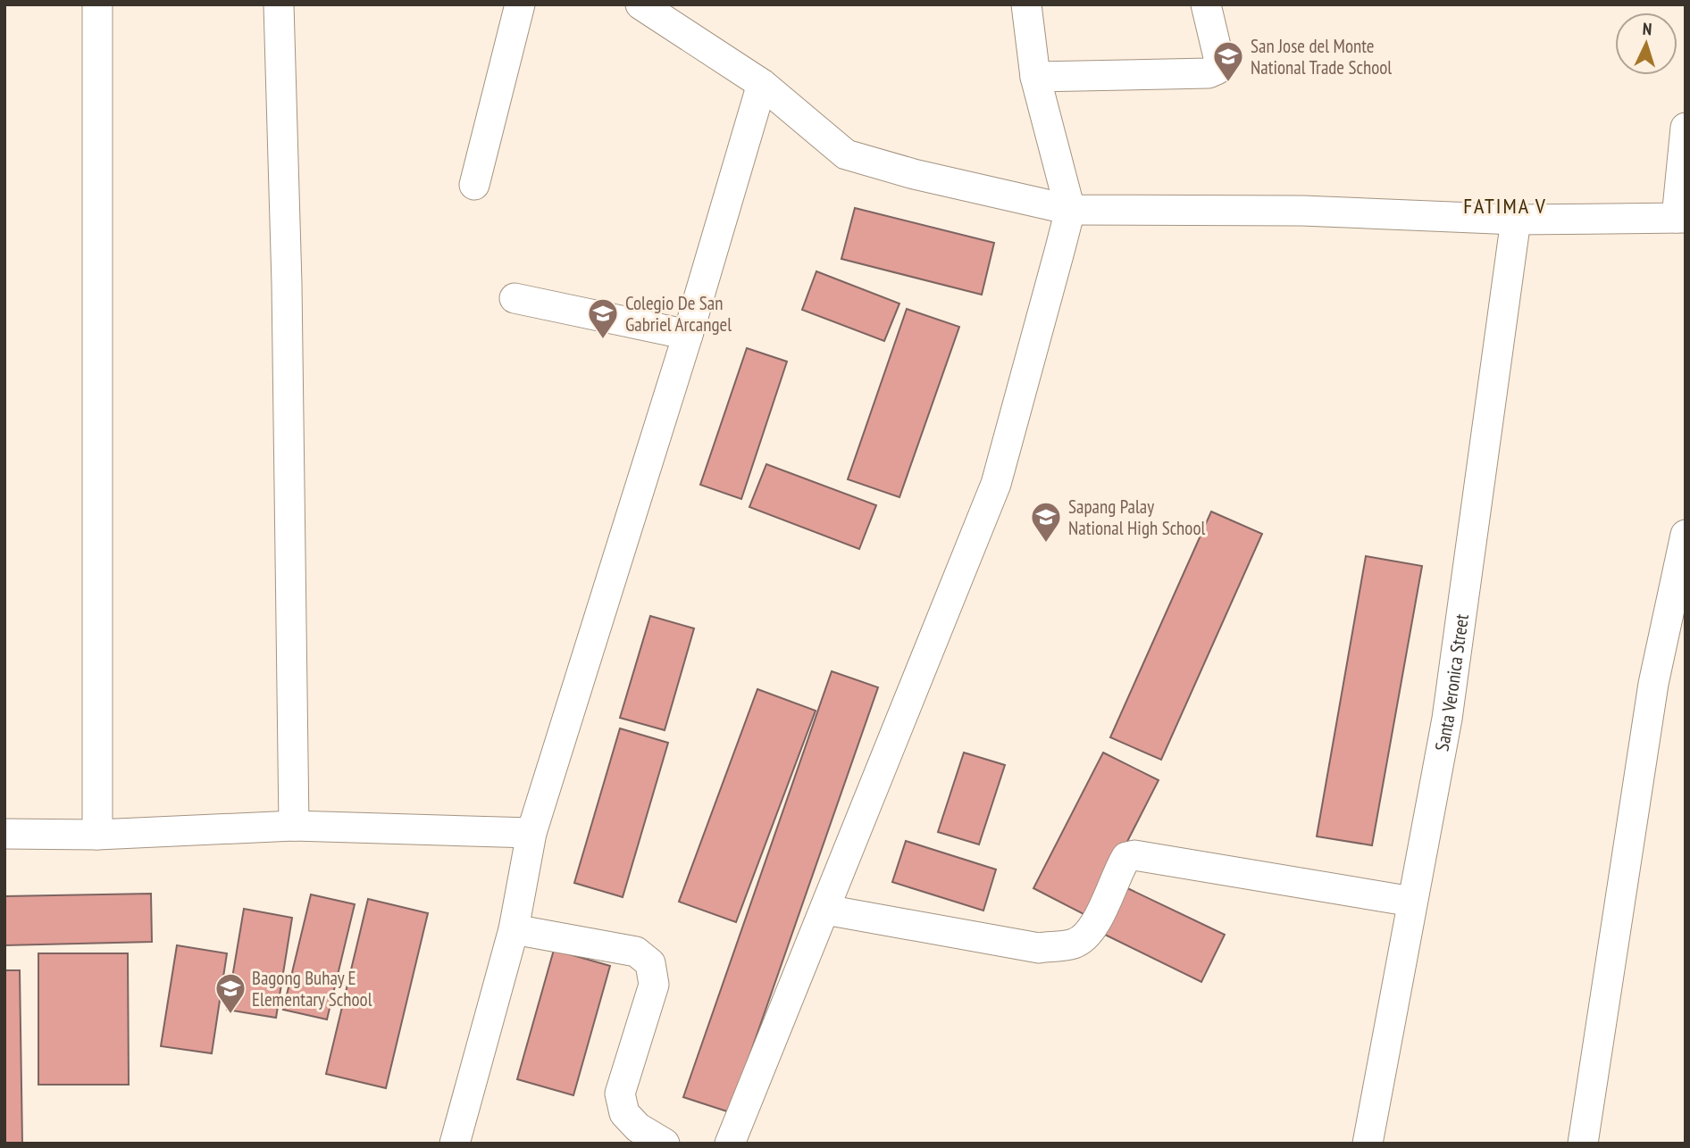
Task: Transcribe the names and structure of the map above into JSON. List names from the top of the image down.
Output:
{
  "streets": {
    "street": ["Santa Veronica Street"]
  },
  "districts": ["FATIMA V"],
  "places": {
    "school or university": [
      "San Jose del Monte National Trade School",
      "Colegio De San Gabriel Arcangel",
      "Sapang Palay National High School",
      "Bagong Buhay E Elementary School"
    ]
  },
  "north": "top"
}
